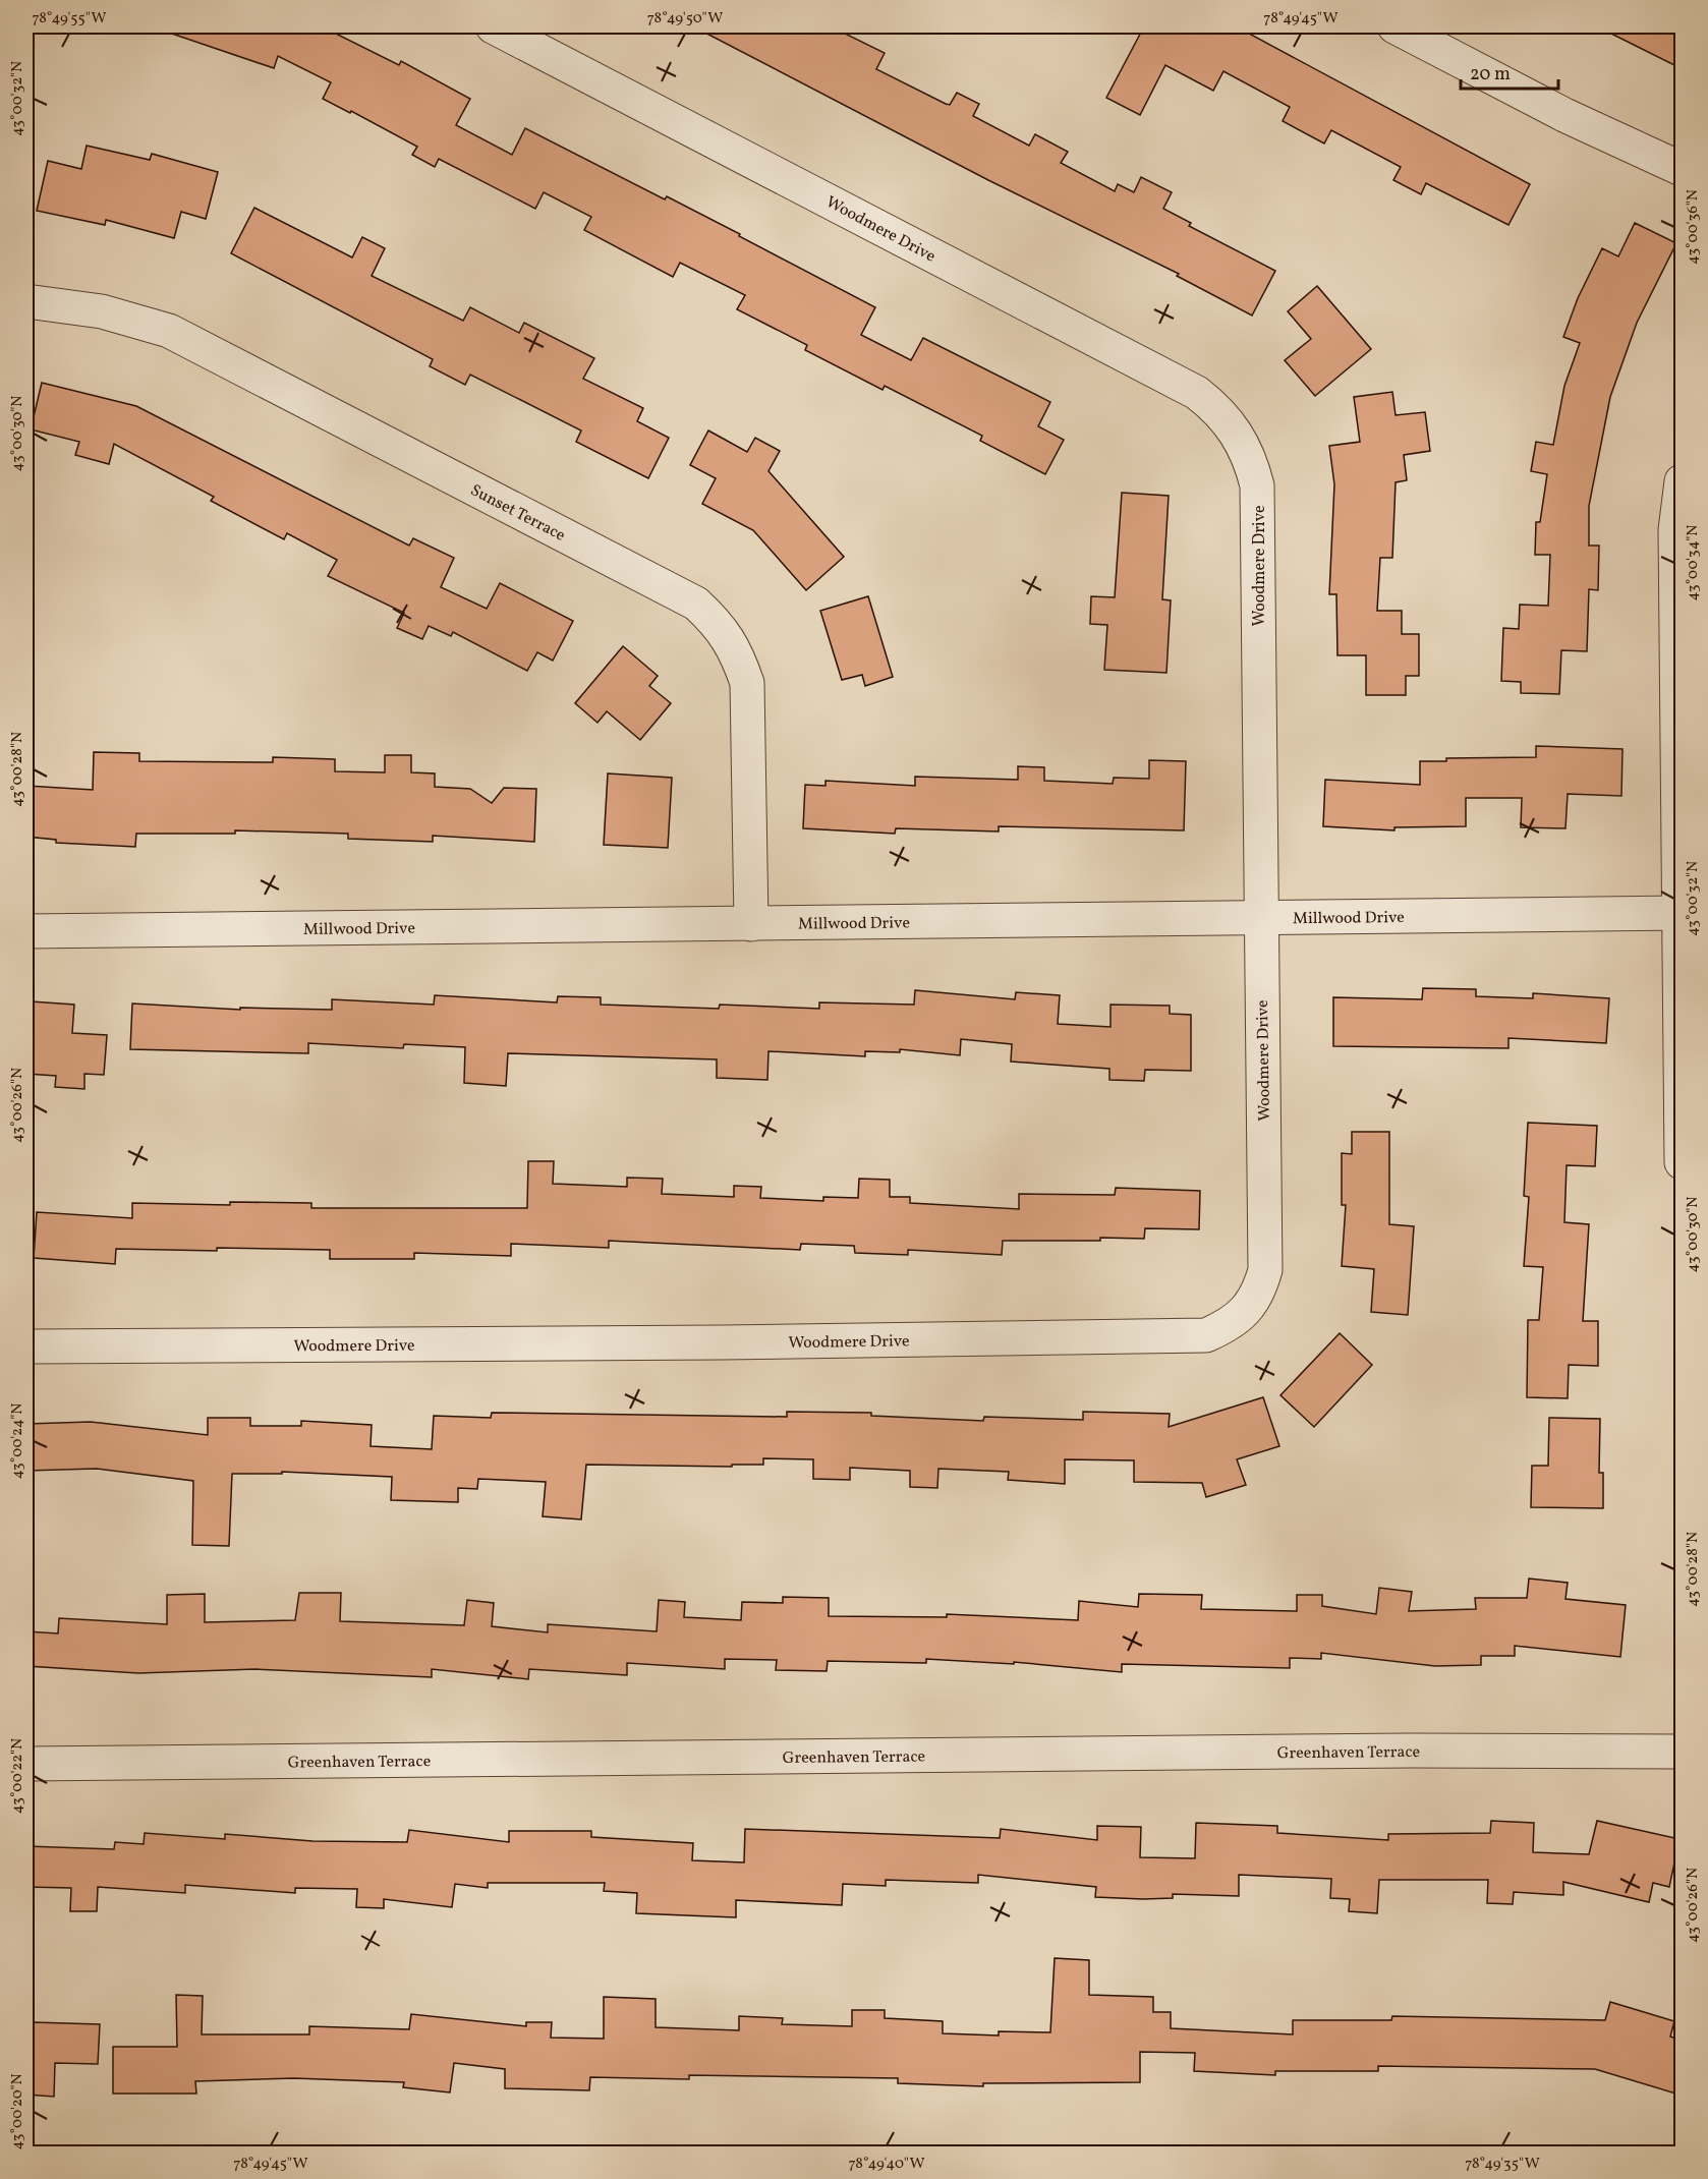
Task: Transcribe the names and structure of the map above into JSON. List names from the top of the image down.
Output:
{
  "streets": {
    "street": [
      "Woodmere Drive",
      "Sunset Terrace",
      "Millwood Drive",
      "Greenhaven Terrace"
    ]
  },
  "crossings": [
    ["Woodmere Drive", "Millwood Drive"],
    ["Sunset Terrace", "Millwood Drive"]
  ],
  "scale_bar": "20 m",
  "coordinates": [
    "78°49'55\"W",
    "78°49'50\"W",
    "78°49'45\"W",
    "43°00'32\"N",
    "43°00'36\"N",
    "43°00'30\"N",
    "43°00'34\"N",
    "43°00'28\"N",
    "43°00'26\"N",
    "43°00'24\"N",
    "43°00'22\"N",
    "43°00'20\"N",
    "78°49'40\"W",
    "78°49'35\"W"
  ]
}
